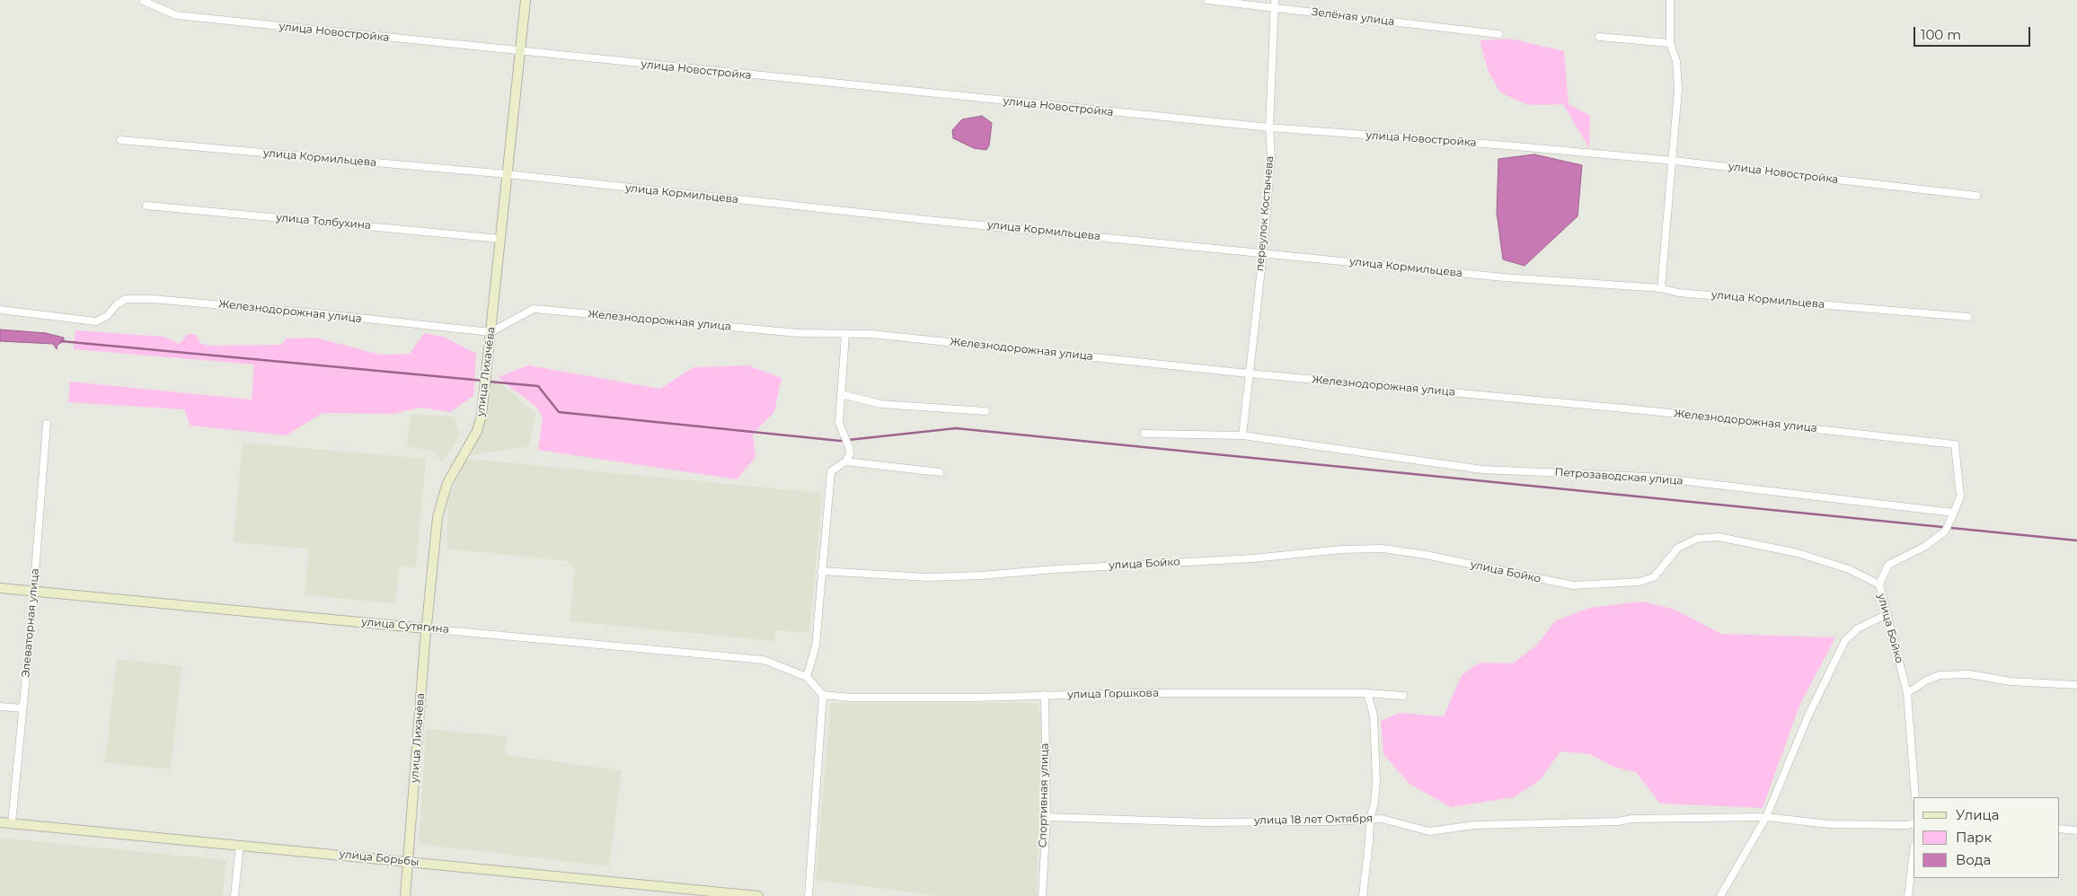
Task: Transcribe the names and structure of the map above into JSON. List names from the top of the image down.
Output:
{
  "streets": {
    "street": [
      "Зелёная улица",
      "улица Новостройка",
      "улица Кормильцева",
      "переулок Костычева",
      "улица Толбухина",
      "Железнодорожная улица",
      "улица Лихачёва",
      "Петрозаводская улица",
      "улица Бойко",
      "Элеваторная улица",
      "улица Сутягина",
      "улица Горшкова",
      "Спортивная улица",
      "улица 18 лет Октября",
      "улица Борьбы"
    ]
  },
  "crossings": [
    ["Зелёная улица", "переулок Костычева"],
    ["улица Новостройка", "переулок Костычева"],
    ["улица Новостройка", "улица Лихачёва"],
    ["улица Кормильцева", "переулок Костычева"],
    ["улица Кормильцева", "улица Лихачёва"],
    ["переулок Костычева", "Железнодорожная улица"],
    ["переулок Костычева", "Петрозаводская улица"],
    ["улица Толбухина", "улица Лихачёва"],
    ["Железнодорожная улица", "улица Лихачёва"],
    ["Железнодорожная улица", "Петрозаводская улица"],
    ["улица Лихачёва", "улица Сутягина"],
    ["улица Лихачёва", "улица Борьбы"],
    ["Элеваторная улица", "улица Сутягина"],
    ["Элеваторная улица", "улица Борьбы"],
    ["улица Горшкова", "Спортивная улица"],
    ["Спортивная улица", "улица 18 лет Октября"]
  ],
  "legend": ["Улица", "Парк", "Вода"],
  "scale_bar": "100 m"
}
